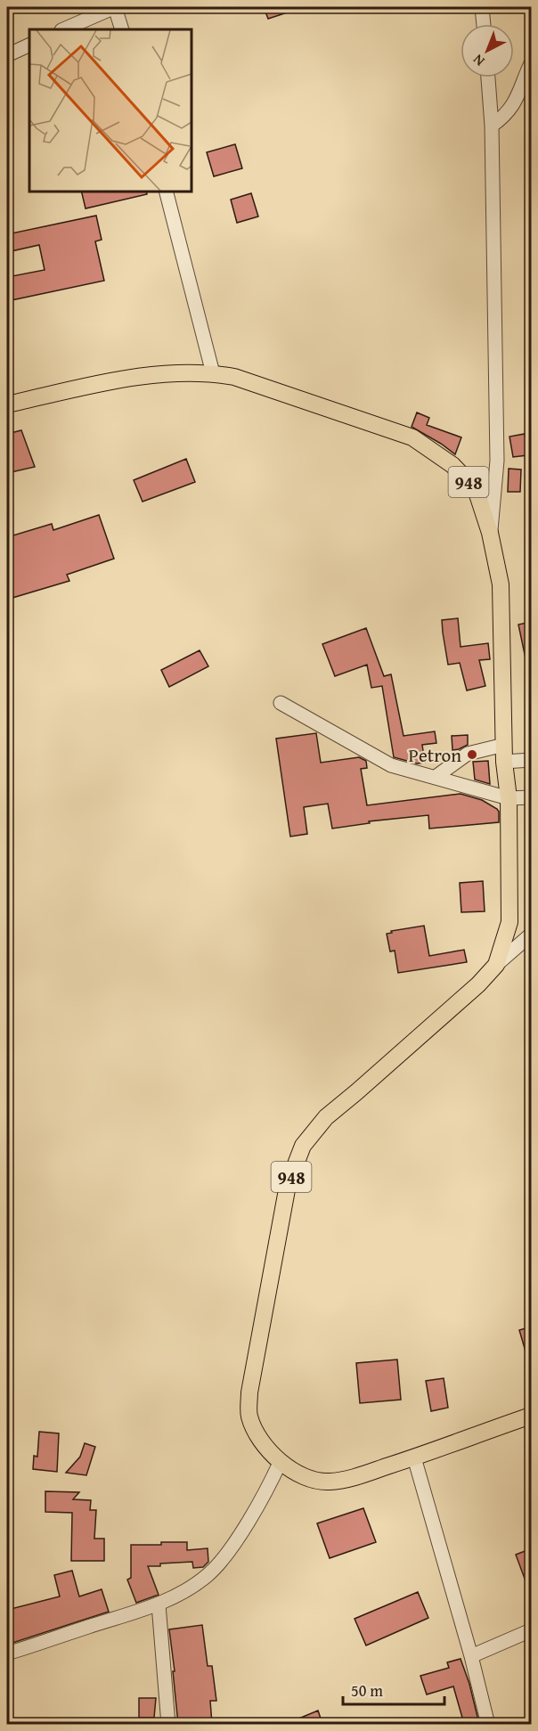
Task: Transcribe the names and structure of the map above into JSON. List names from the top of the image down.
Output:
{
  "streets": {
    "main road": ["948"]
  },
  "places": ["Petron"],
  "scale_bar": "50 m",
  "north": "bottom left"
}
